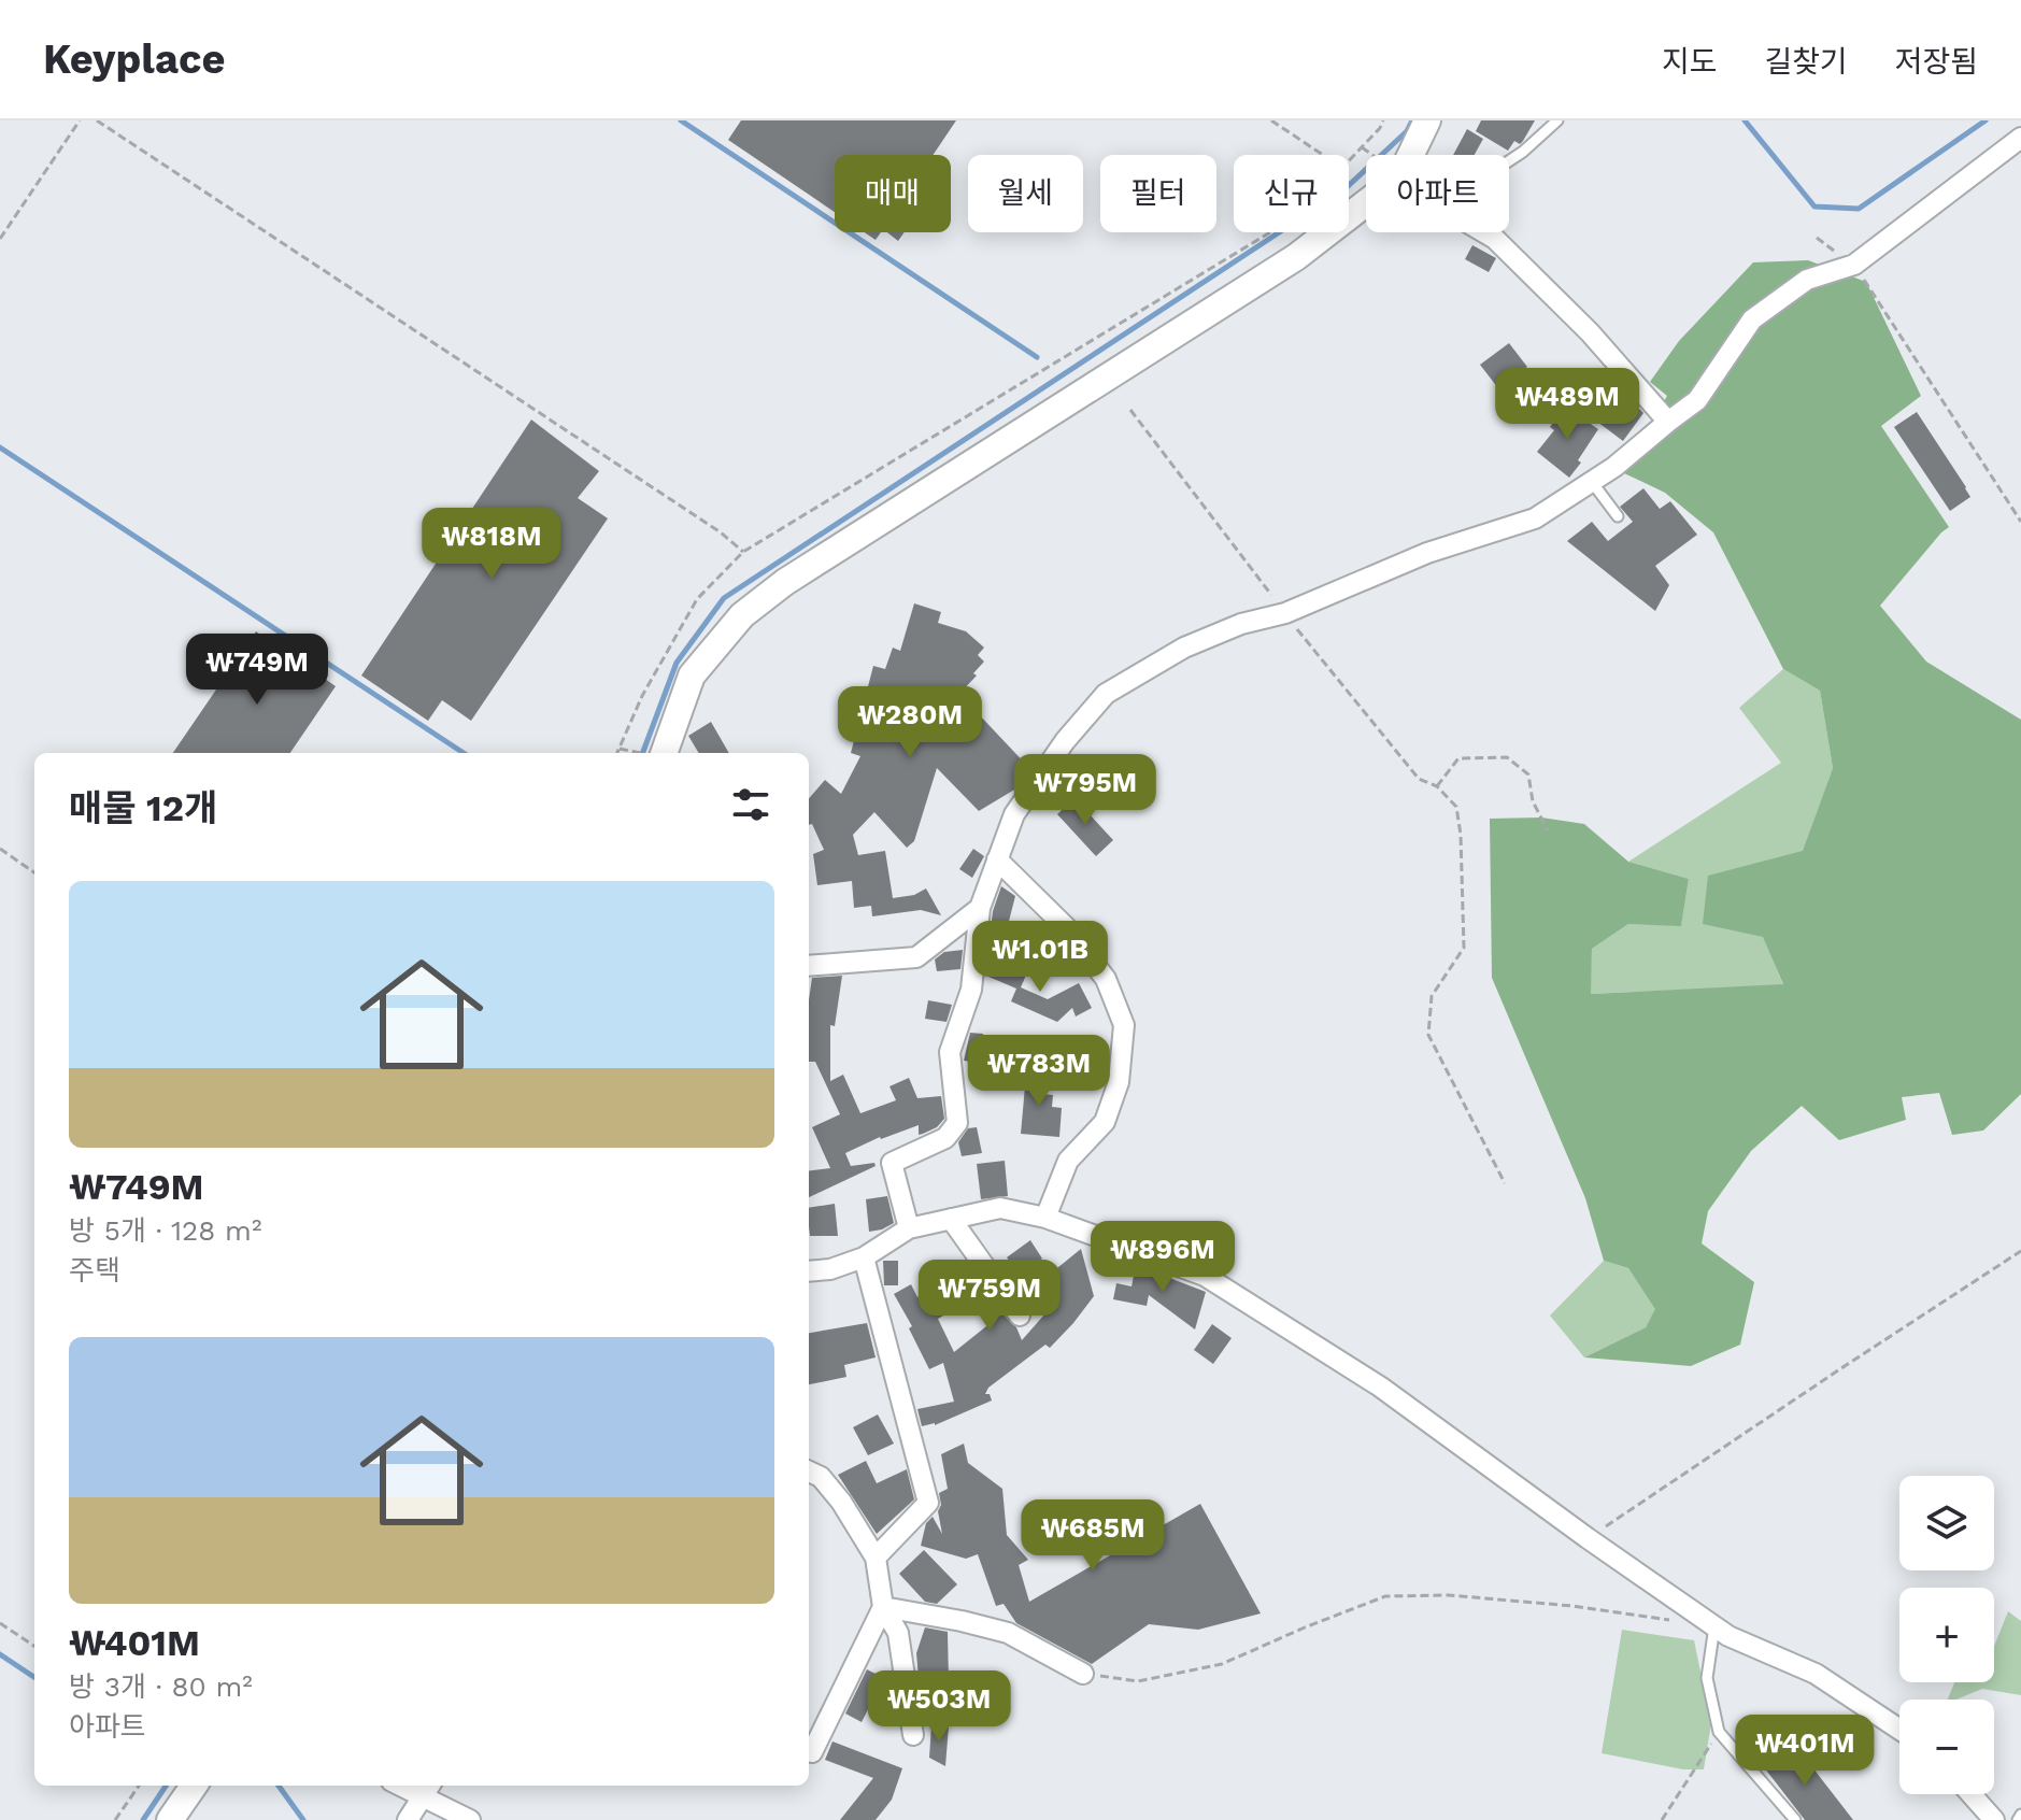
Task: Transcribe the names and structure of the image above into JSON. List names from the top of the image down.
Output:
{
  "page": {
    "header": "Keyplace",
    "nav": ["지도", "길찾기", "저장됨"],
    "chip": [
      "매매",
      "월세",
      "필터",
      "신규",
      "아파트"
    ],
    "price": [
      "₩489M",
      "₩818M",
      "₩749M",
      "₩280M",
      "₩795M",
      "₩1.01B",
      "₩783M",
      "₩896M",
      "₩759M",
      "₩685M",
      "₩503M",
      "₩401M"
    ],
    "heading": "매물 12개",
    "list": [
      {
        "name": "₩749M",
        "note": "방 5개 · 128 m² · 주택"
      },
      {
        "name": "₩401M",
        "note": "방 3개 · 80 m² · 아파트"
      }
    ],
    "map_buttons": ["+", "−"]
  }
}
